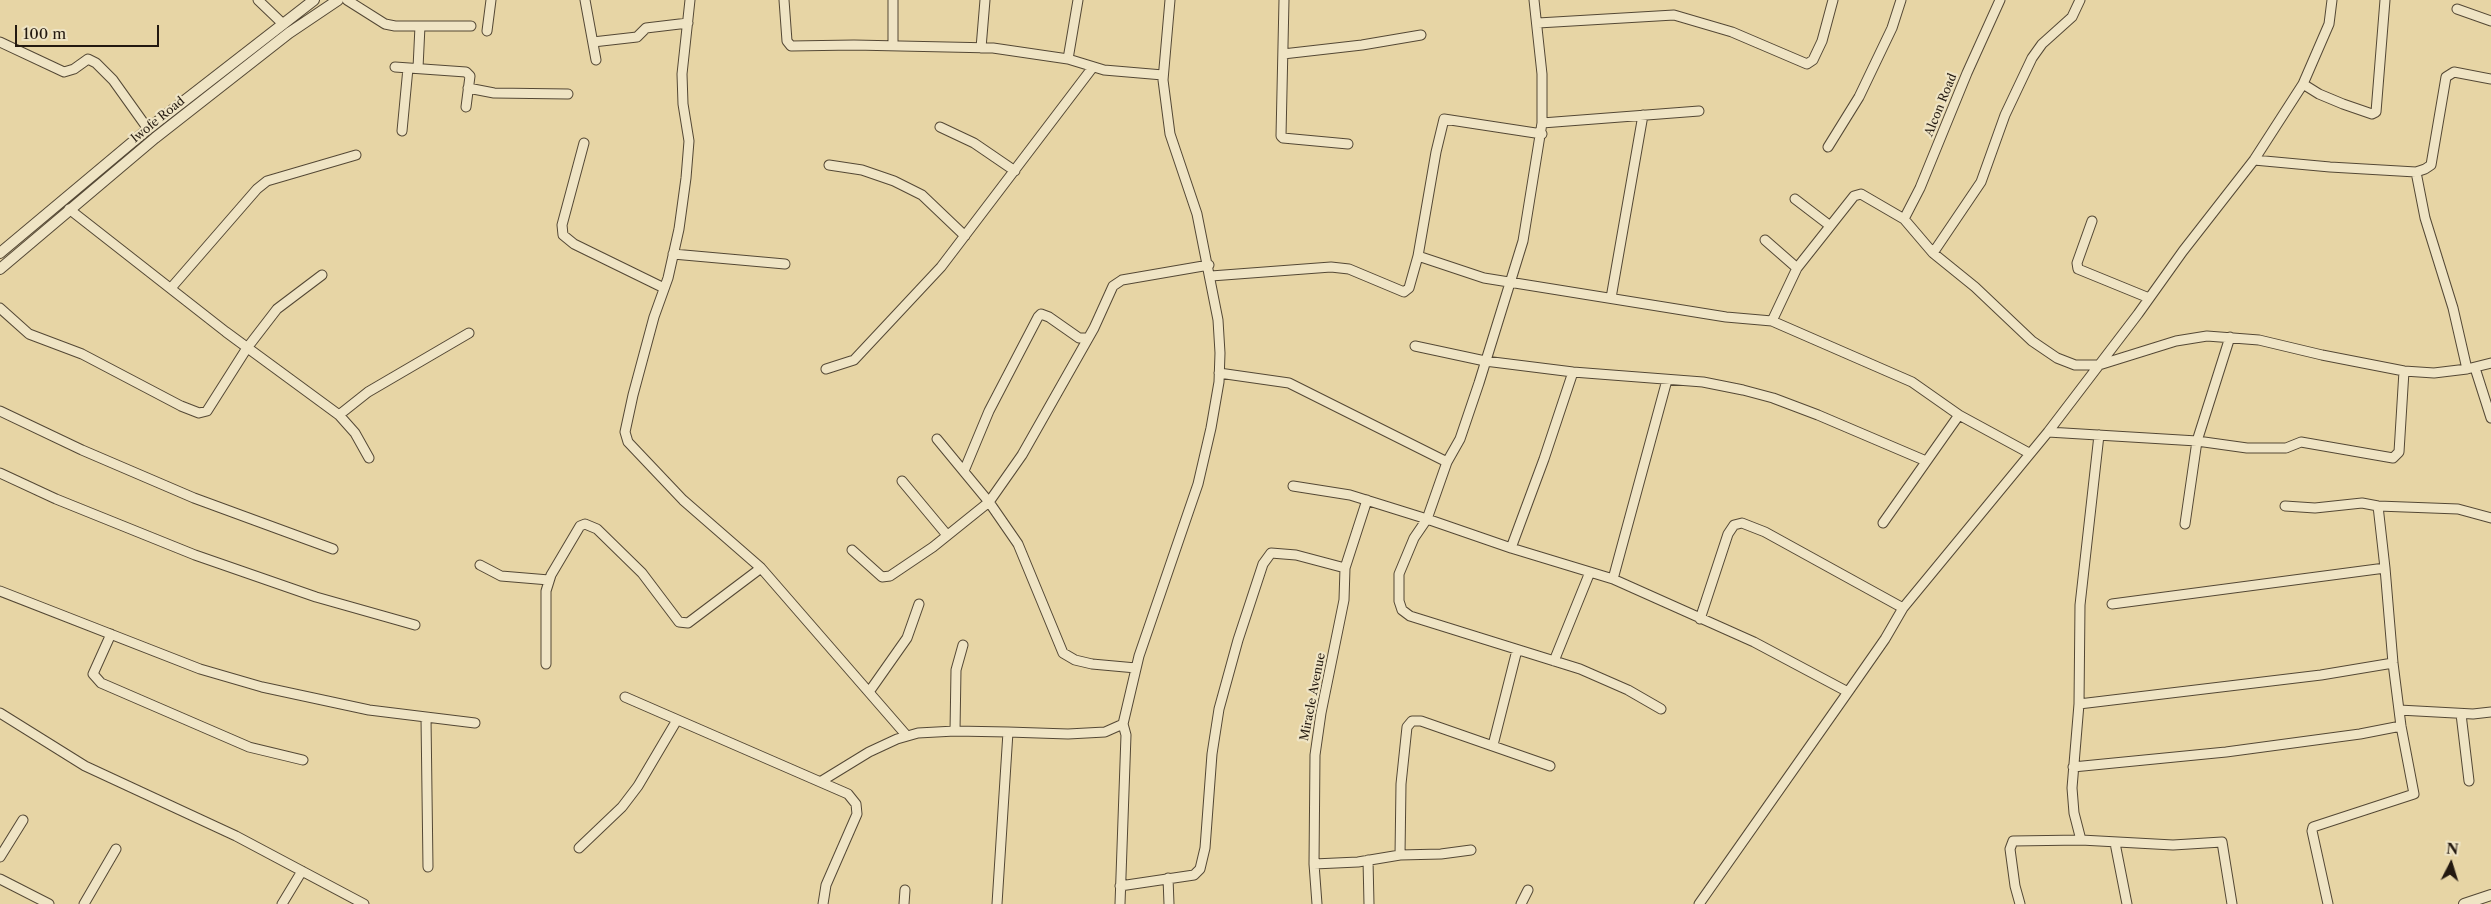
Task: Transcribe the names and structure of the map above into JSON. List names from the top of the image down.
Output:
{
  "streets": {
    "street": ["Alcon Road", "Iwofe Road", "Miracle Avenue"]
  },
  "scale_bar": "100 m",
  "north": "top"
}
